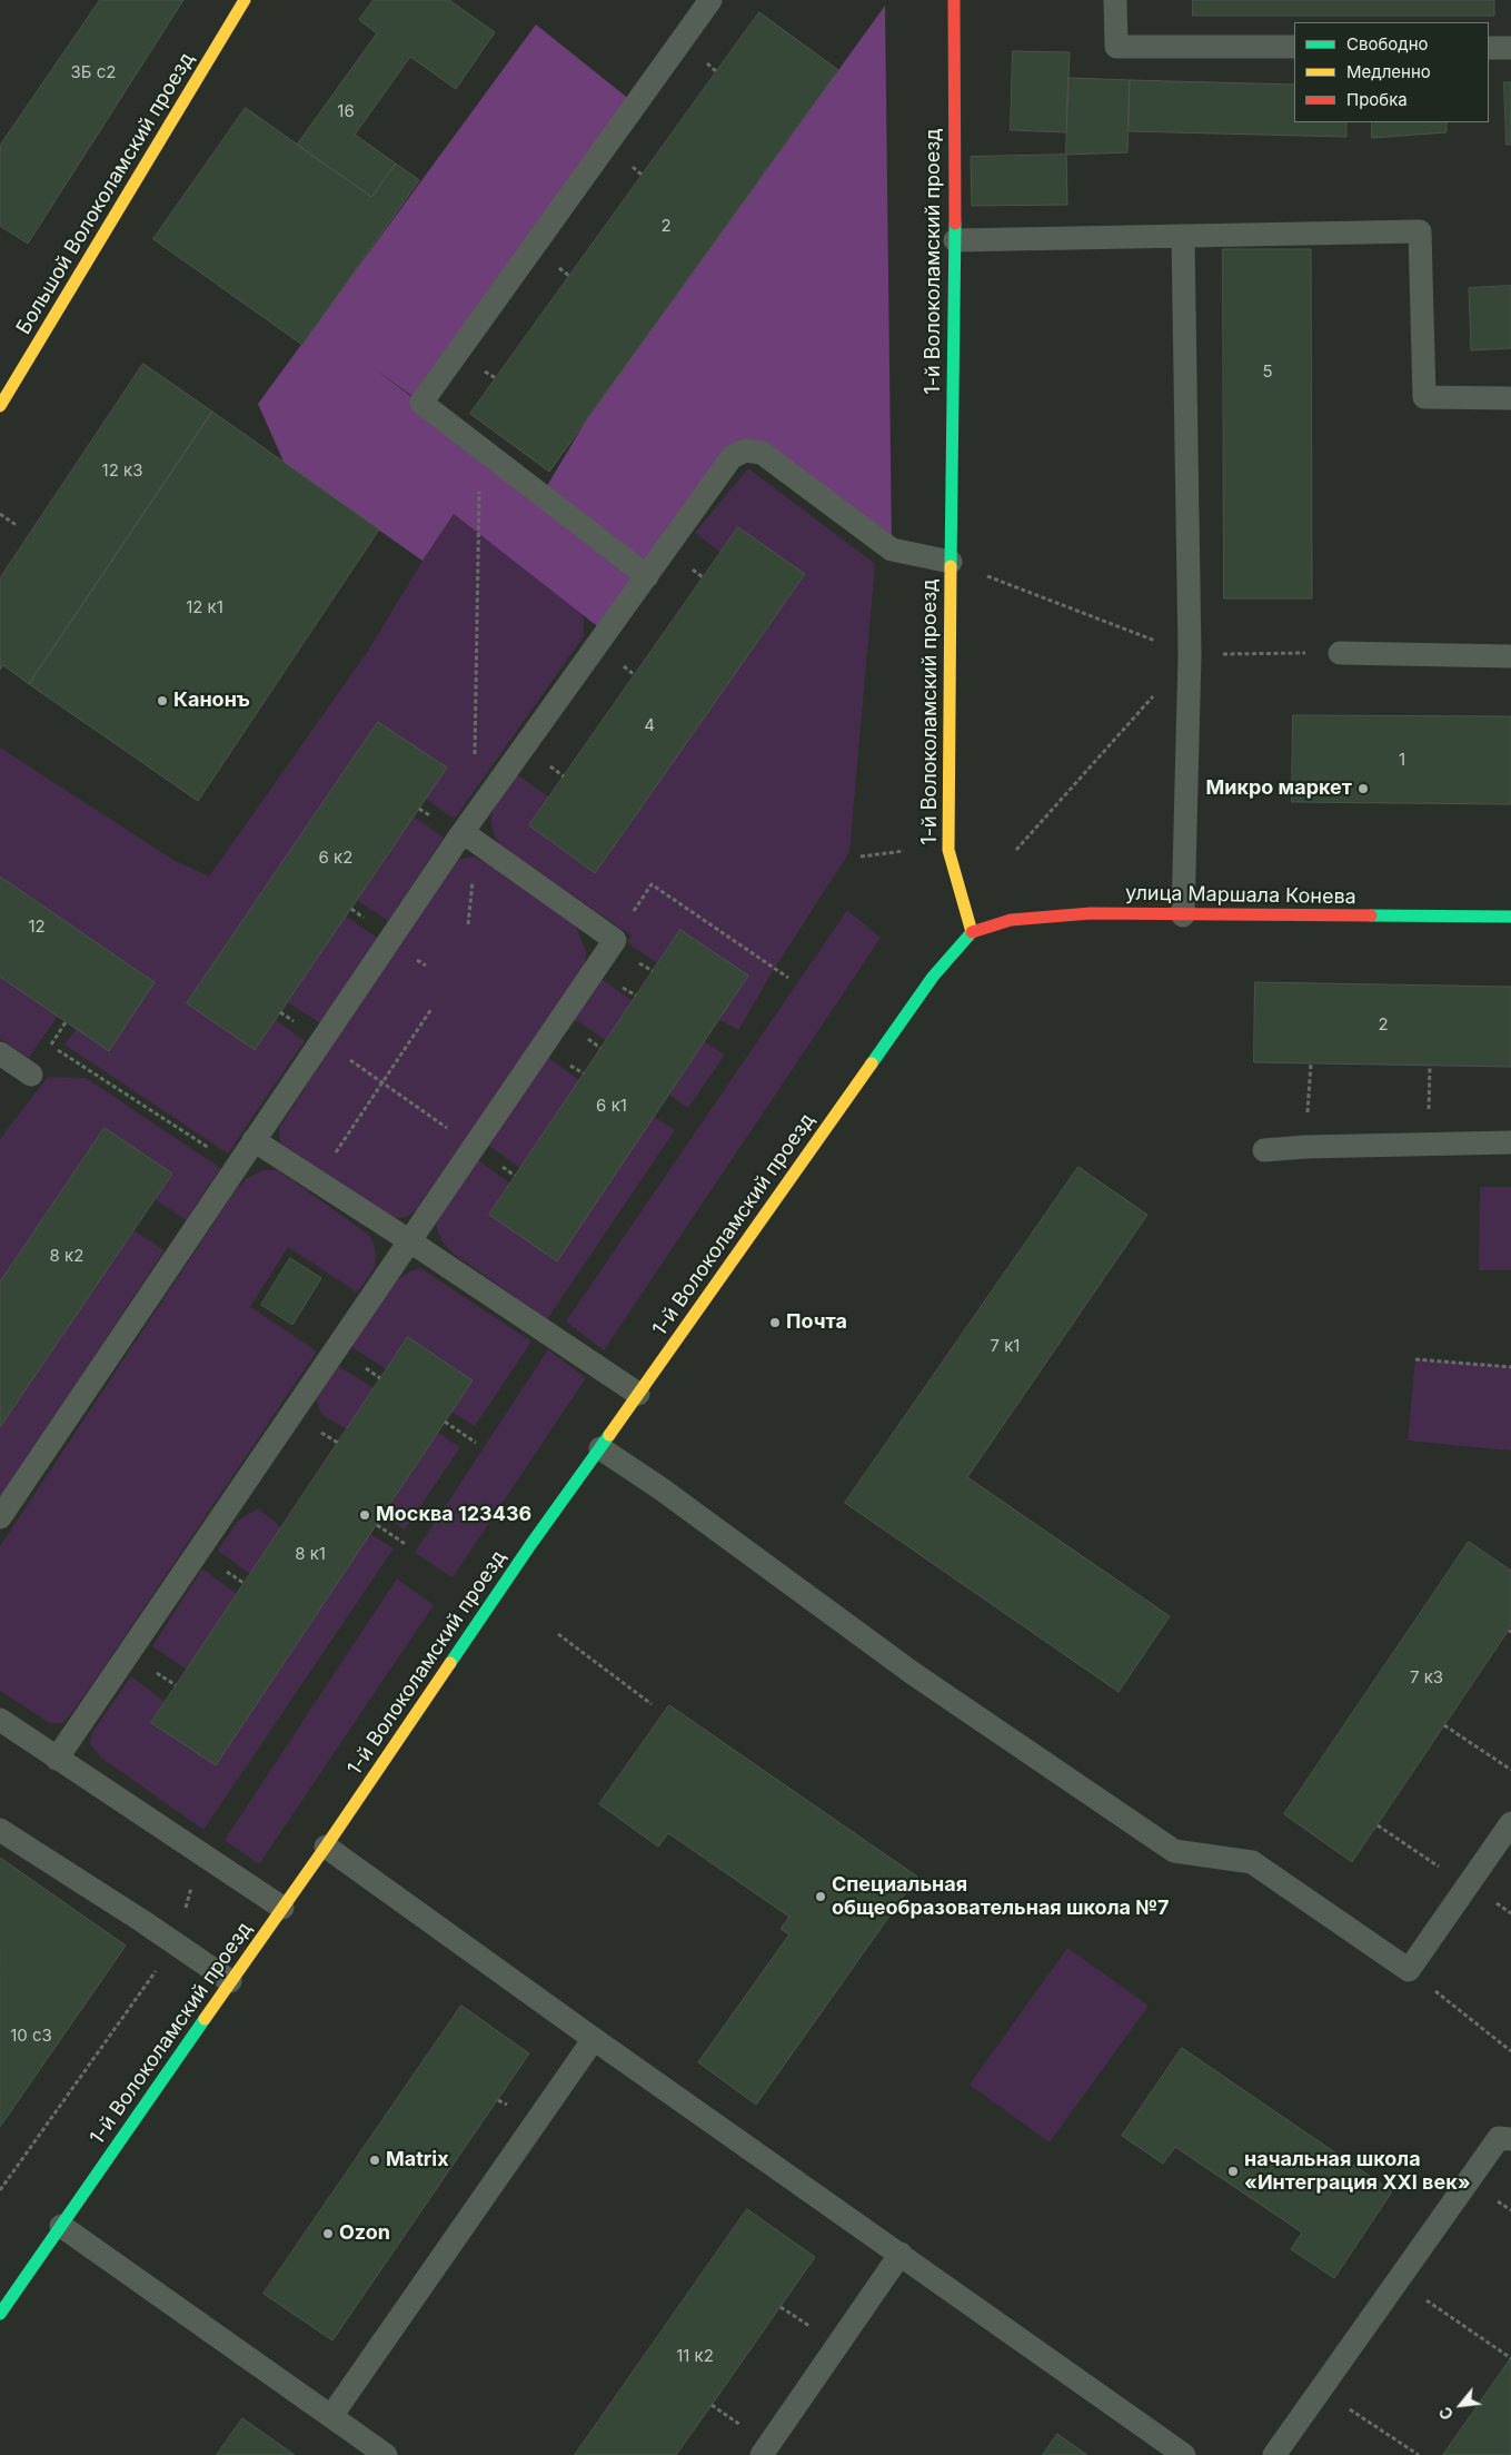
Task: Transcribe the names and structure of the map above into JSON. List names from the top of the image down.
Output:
{
  "streets": {
    "street": ["Большой Волоколамский проезд", "1-й Волоколамский проезд", "улица Маршала Конева"]
  },
  "crossings": [
    ["1-й Волоколамский проезд", "улица Маршала Конева"]
  ],
  "places": [
    "Канонъ",
    "Микро маркет",
    "Почта",
    "Москва 123436",
    "Специальная общеобразовательная школа №7",
    "Matrix",
    "начальная школа «Интеграция XXI век»",
    "Ozon"
  ],
  "house_numbers": [
    "3Б с2",
    "16",
    "2",
    "5",
    "12 к3",
    "12 к1",
    "4",
    "1",
    "6 к2",
    "12",
    "2",
    "6 к1",
    "8 к2",
    "7 к1",
    "8 к1",
    "7 к3",
    "10 с3",
    "11 к2"
  ],
  "legend": ["Свободно", "Медленно", "Пробка"],
  "north": "bottom left"
}
